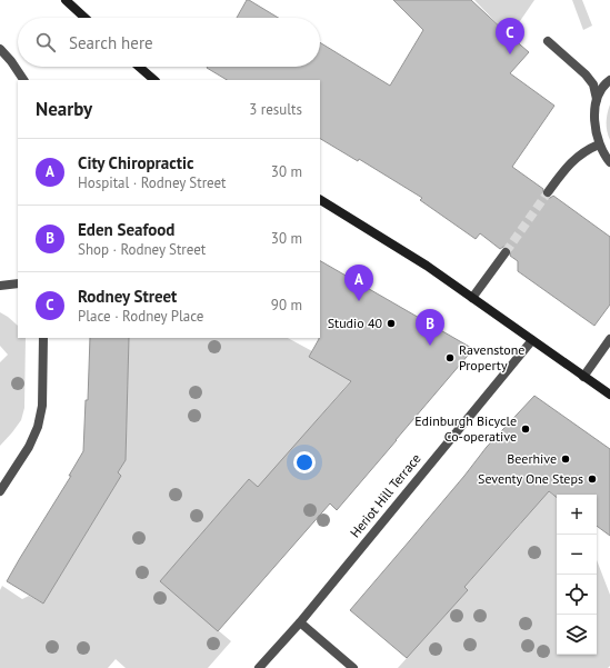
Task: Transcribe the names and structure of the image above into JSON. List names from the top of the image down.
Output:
{
  "streets": {
    "street": ["Heriot Hill Terrace"]
  },
  "places": [
    "Studio 40",
    "Ravenstone Property",
    "Edinburgh Bicycle Co-operative",
    "Beerhive",
    "Seventy One Steps"
  ],
  "page": {
    "pins": ["C", "A", "B"],
    "search": "Search here",
    "heading": ["Nearby", "3 results"],
    "list": [
      {
        "mark": "A",
        "name": "City Chiropractic",
        "note": "Hospital · Rodney Street",
        "value": "30 m"
      },
      {
        "mark": "B",
        "name": "Eden Seafood",
        "note": "Shop · Rodney Street",
        "value": "30 m"
      },
      {
        "mark": "C",
        "name": "Rodney Street",
        "note": "Place · Rodney Place",
        "value": "90 m"
      }
    ],
    "map_buttons": ["+", "−"]
  }
}
